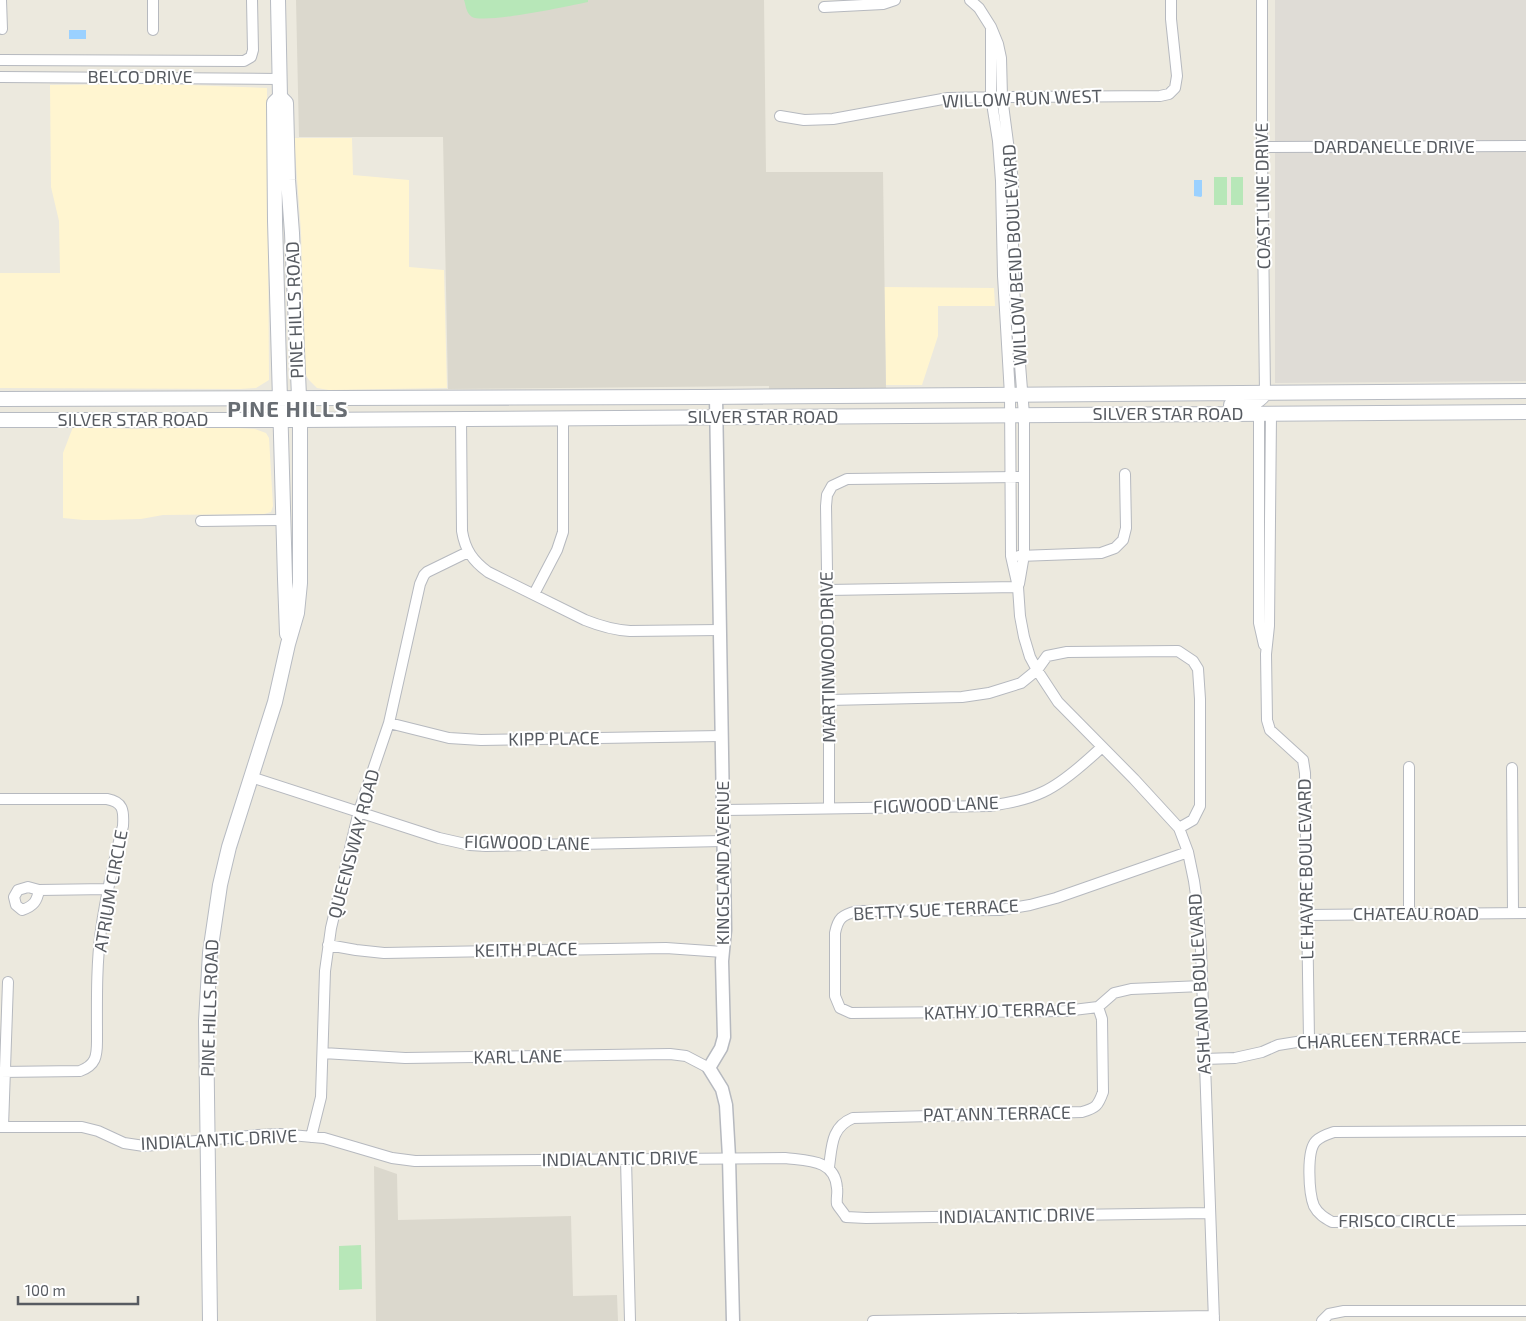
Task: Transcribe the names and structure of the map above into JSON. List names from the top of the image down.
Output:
{
  "streets": {
    "main road": ["PINE HILLS ROAD", "SILVER STAR ROAD"],
    "street": [
      "BELCO DRIVE",
      "WILLOW RUN WEST",
      "DARDANELLE DRIVE",
      "COAST LINE DRIVE",
      "WILLOW BEND BOULEVARD",
      "MARTINWOOD DRIVE",
      "KIPP PLACE",
      "FIGWOOD LANE",
      "QUEENSWAY ROAD",
      "KINGSLAND AVENUE",
      "LE HAVRE BOULEVARD",
      "ATRIUM CIRCLE",
      "BETTY SUE TERRACE",
      "CHATEAU ROAD",
      "KEITH PLACE",
      "ASHLAND BOULEVARD",
      "KATHY JO TERRACE",
      "CHARLEEN TERRACE",
      "KARL LANE",
      "PAT ANN TERRACE",
      "INDIALANTIC DRIVE",
      "FRISCO CIRCLE"
    ]
  },
  "crossings": [
    ["BELCO DRIVE", "PINE HILLS ROAD"],
    ["WILLOW RUN WEST", "WILLOW BEND BOULEVARD"],
    ["DARDANELLE DRIVE", "COAST LINE DRIVE"],
    ["COAST LINE DRIVE", "SILVER STAR ROAD"],
    ["WILLOW BEND BOULEVARD", "SILVER STAR ROAD"],
    ["WILLOW BEND BOULEVARD", "ASHLAND BOULEVARD"],
    ["PINE HILLS ROAD", "SILVER STAR ROAD"],
    ["PINE HILLS ROAD", "FIGWOOD LANE"],
    ["PINE HILLS ROAD", "INDIALANTIC DRIVE"],
    ["SILVER STAR ROAD", "KINGSLAND AVENUE"],
    ["SILVER STAR ROAD", "LE HAVRE BOULEVARD"],
    ["SILVER STAR ROAD", "ASHLAND BOULEVARD"],
    ["MARTINWOOD DRIVE", "FIGWOOD LANE"],
    ["MARTINWOOD DRIVE", "ASHLAND BOULEVARD"],
    ["KIPP PLACE", "QUEENSWAY ROAD"],
    ["KIPP PLACE", "KINGSLAND AVENUE"],
    ["FIGWOOD LANE", "QUEENSWAY ROAD"],
    ["FIGWOOD LANE", "KINGSLAND AVENUE"],
    ["FIGWOOD LANE", "ASHLAND BOULEVARD"],
    ["QUEENSWAY ROAD", "KEITH PLACE"],
    ["QUEENSWAY ROAD", "KARL LANE"],
    ["QUEENSWAY ROAD", "INDIALANTIC DRIVE"],
    ["KINGSLAND AVENUE", "KEITH PLACE"],
    ["KINGSLAND AVENUE", "KARL LANE"],
    ["LE HAVRE BOULEVARD", "CHATEAU ROAD"],
    ["LE HAVRE BOULEVARD", "CHARLEEN TERRACE"],
    ["BETTY SUE TERRACE", "ASHLAND BOULEVARD"],
    ["BETTY SUE TERRACE", "KATHY JO TERRACE"],
    ["ASHLAND BOULEVARD", "KATHY JO TERRACE"],
    ["ASHLAND BOULEVARD", "CHARLEEN TERRACE"],
    ["ASHLAND BOULEVARD", "INDIALANTIC DRIVE"],
    ["KATHY JO TERRACE", "PAT ANN TERRACE"],
    ["PAT ANN TERRACE", "INDIALANTIC DRIVE"]
  ],
  "districts": ["PINE HILLS"],
  "scale_bar": "100 m"
}
